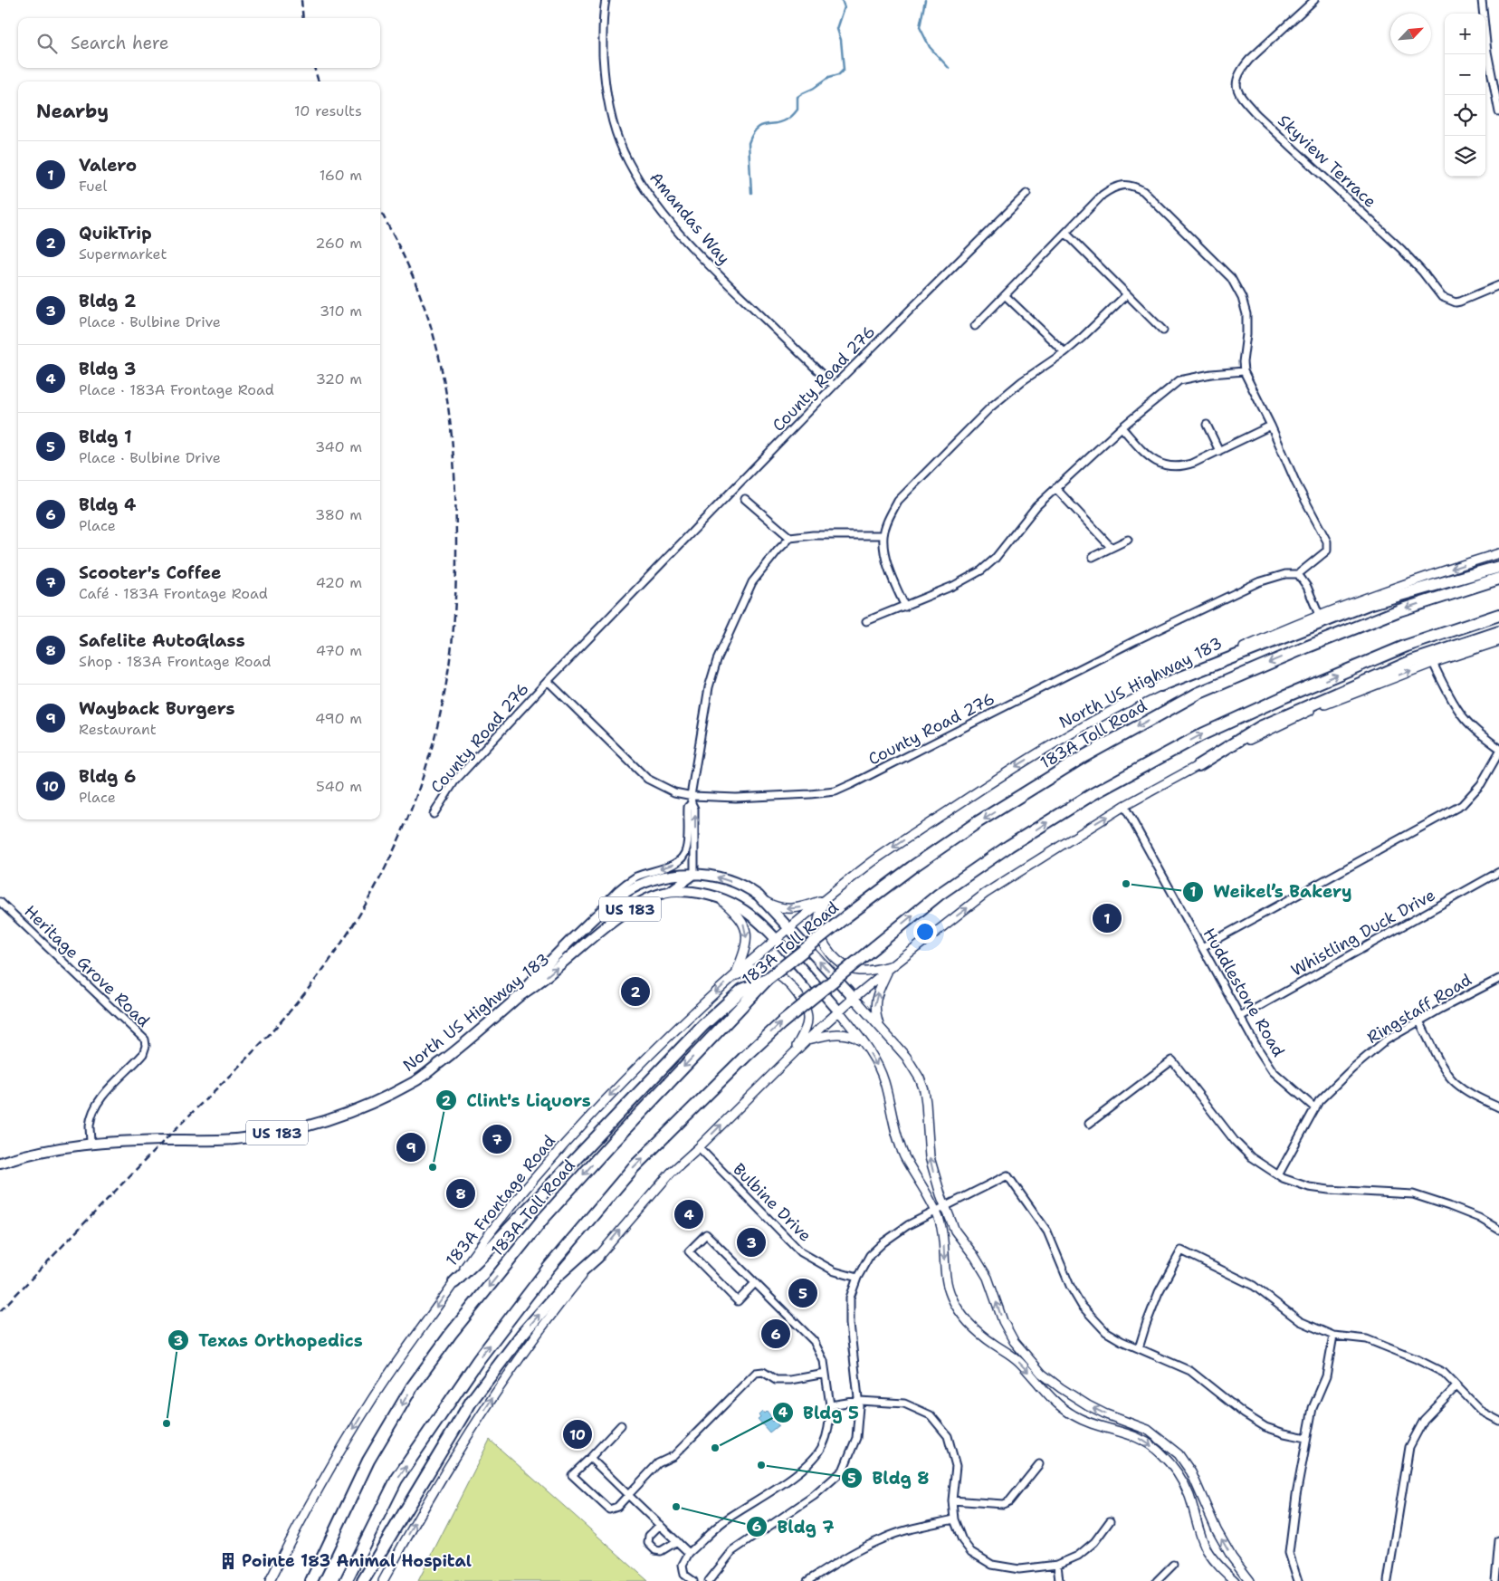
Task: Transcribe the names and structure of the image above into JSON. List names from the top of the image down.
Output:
{
  "streets": {
    "highway": ["183A Toll Road"],
    "main road": ["North US Highway 183", "US 183", "183A Frontage Road"],
    "street": [
      "Skyview Terrace",
      "Amandas Way",
      "County Road 276",
      "Whistling Duck Drive",
      "Heritage Grove Road",
      "Huddlestone Road",
      "Ringstaff Road",
      "Bulbine Drive"
    ]
  },
  "crossings": [
    ["Amandas Way", "County Road 276"],
    ["North US Highway 183", "US 183"],
    ["North US Highway 183", "Heritage Grove Road"],
    ["North US Highway 183", "183A Frontage Road"],
    ["US 183", "183A Frontage Road"],
    ["Whistling Duck Drive", "Huddlestone Road"],
    ["Huddlestone Road", "Ringstaff Road"]
  ],
  "one_way": ["183A Frontage Road"],
  "places": {
    "other": [
      "Weikel’s Bakery",
      "Clint's Liquors",
      "Texas Orthopedics",
      "Bldg 5",
      "Bldg 8",
      "Bldg 7"
    ],
    "building": ["Pointe 183 Animal Hospital"]
  },
  "north": "top right",
  "page": {
    "map_buttons": ["+", "−"],
    "search": "Search here",
    "heading": ["Nearby", "10 results"],
    "list": [
      {
        "mark": "1",
        "name": "Valero",
        "note": "Fuel",
        "value": "160 m"
      },
      {
        "mark": "2",
        "name": "QuikTrip",
        "note": "Supermarket",
        "value": "260 m"
      },
      {
        "mark": "3",
        "name": "Bldg 2",
        "note": "Place · Bulbine Drive",
        "value": "310 m"
      },
      {
        "mark": "4",
        "name": "Bldg 3",
        "note": "Place · 183A Frontage Road",
        "value": "320 m"
      },
      {
        "mark": "5",
        "name": "Bldg 1",
        "note": "Place · Bulbine Drive",
        "value": "340 m"
      },
      {
        "mark": "6",
        "name": "Bldg 4",
        "note": "Place",
        "value": "380 m"
      },
      {
        "mark": "7",
        "name": "Scooter's Coffee",
        "note": "Café · 183A Frontage Road",
        "value": "420 m"
      },
      {
        "mark": "8",
        "name": "Safelite AutoGlass",
        "note": "Shop · 183A Frontage Road",
        "value": "470 m"
      },
      {
        "mark": "9",
        "name": "Wayback Burgers",
        "note": "Restaurant",
        "value": "490 m"
      },
      {
        "mark": "10",
        "name": "Bldg 6",
        "note": "Place",
        "value": "540 m"
      }
    ],
    "pins": [
      "1",
      "2",
      "7",
      "9",
      "8",
      "4",
      "3",
      "5",
      "6",
      "10"
    ]
  }
}
